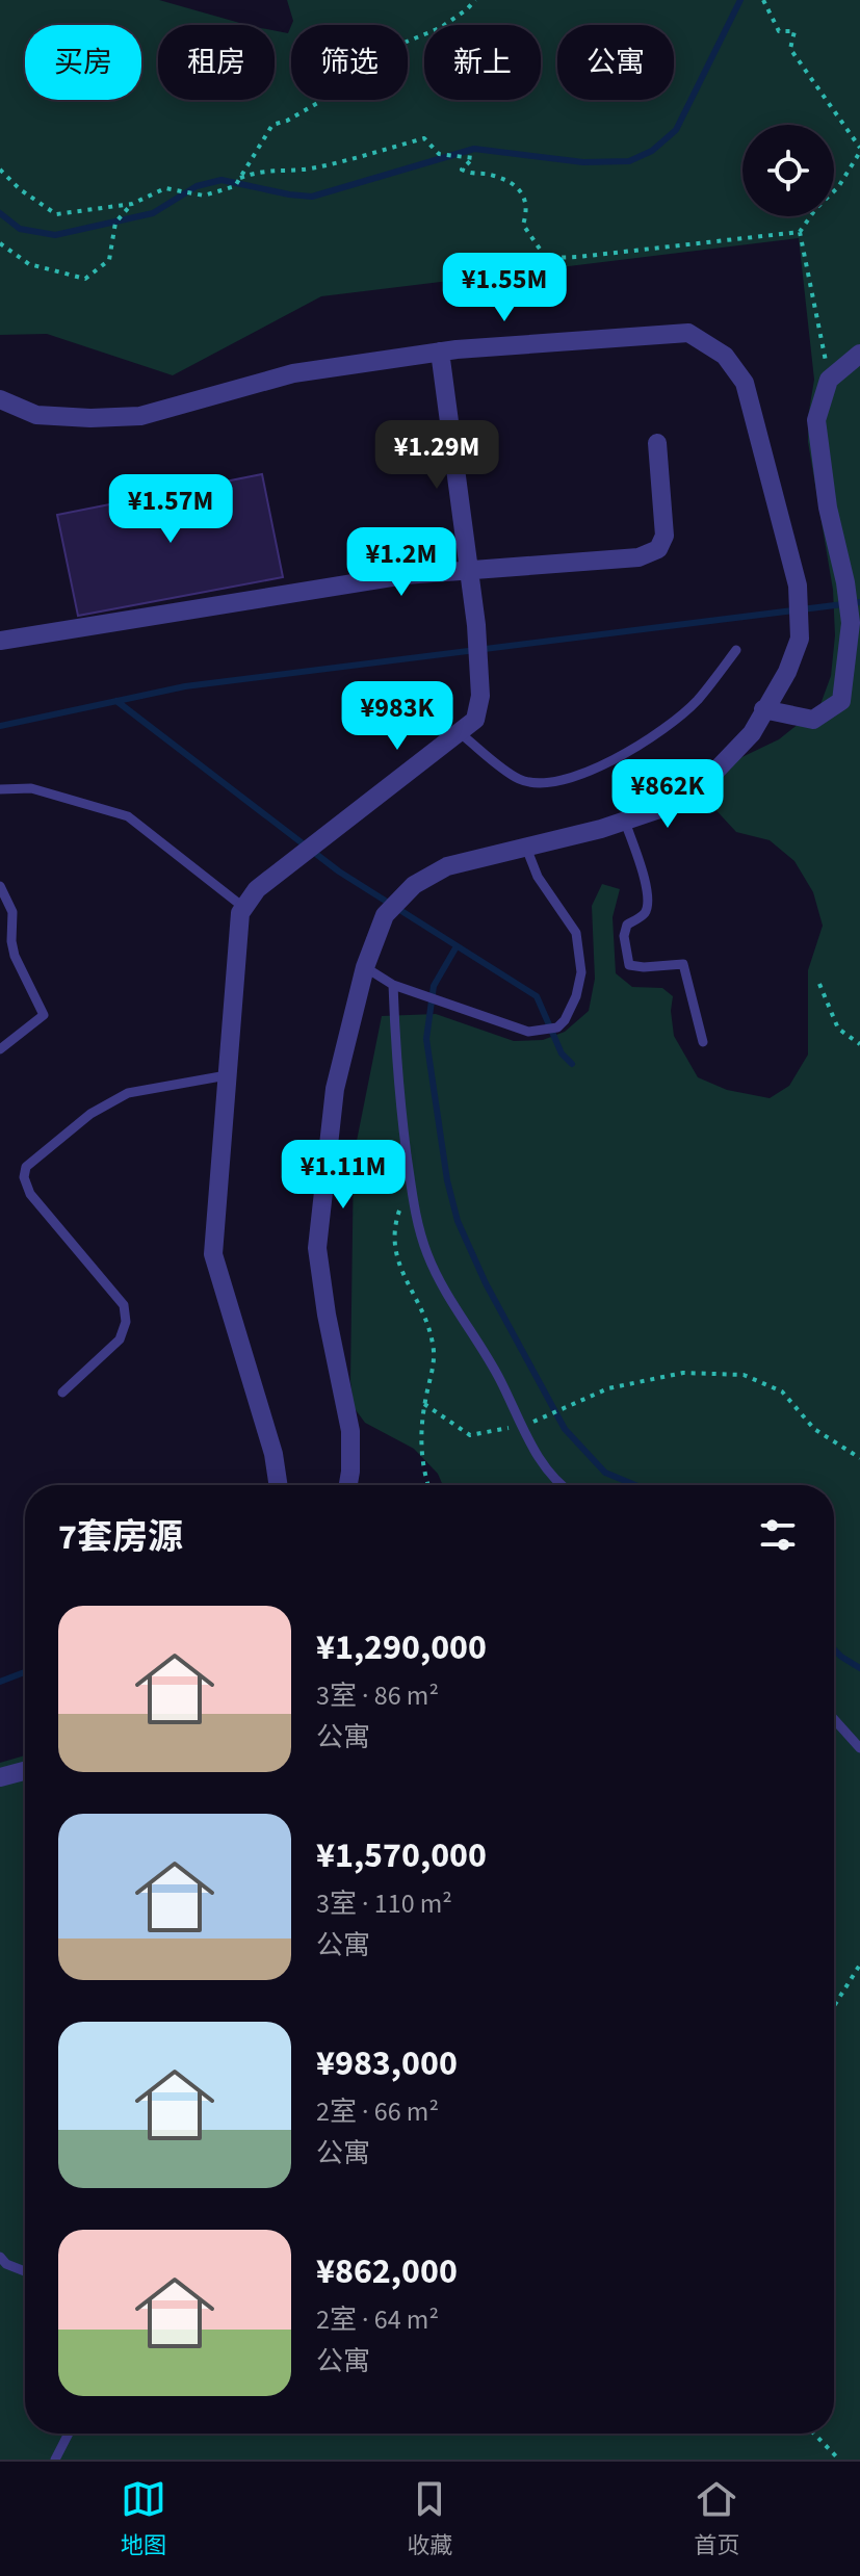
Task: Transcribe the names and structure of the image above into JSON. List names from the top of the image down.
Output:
{
  "page": {
    "chip": [
      "买房",
      "租房",
      "筛选",
      "新上",
      "公寓"
    ],
    "price": [
      "¥1.55M",
      "¥1.29M",
      "¥1.57M",
      "¥1.2M",
      "¥983K",
      "¥862K",
      "¥1.11M"
    ],
    "heading": "7套房源",
    "list": [
      {
        "name": "¥1,290,000",
        "note": "3室 · 86 m² · 公寓"
      },
      {
        "name": "¥1,570,000",
        "note": "3室 · 110 m² · 公寓"
      },
      {
        "name": "¥983,000",
        "note": "2室 · 66 m² · 公寓"
      },
      {
        "name": "¥862,000",
        "note": "2室 · 64 m² · 公寓"
      }
    ],
    "tabs": ["地图", "收藏", "首页"]
  }
}
